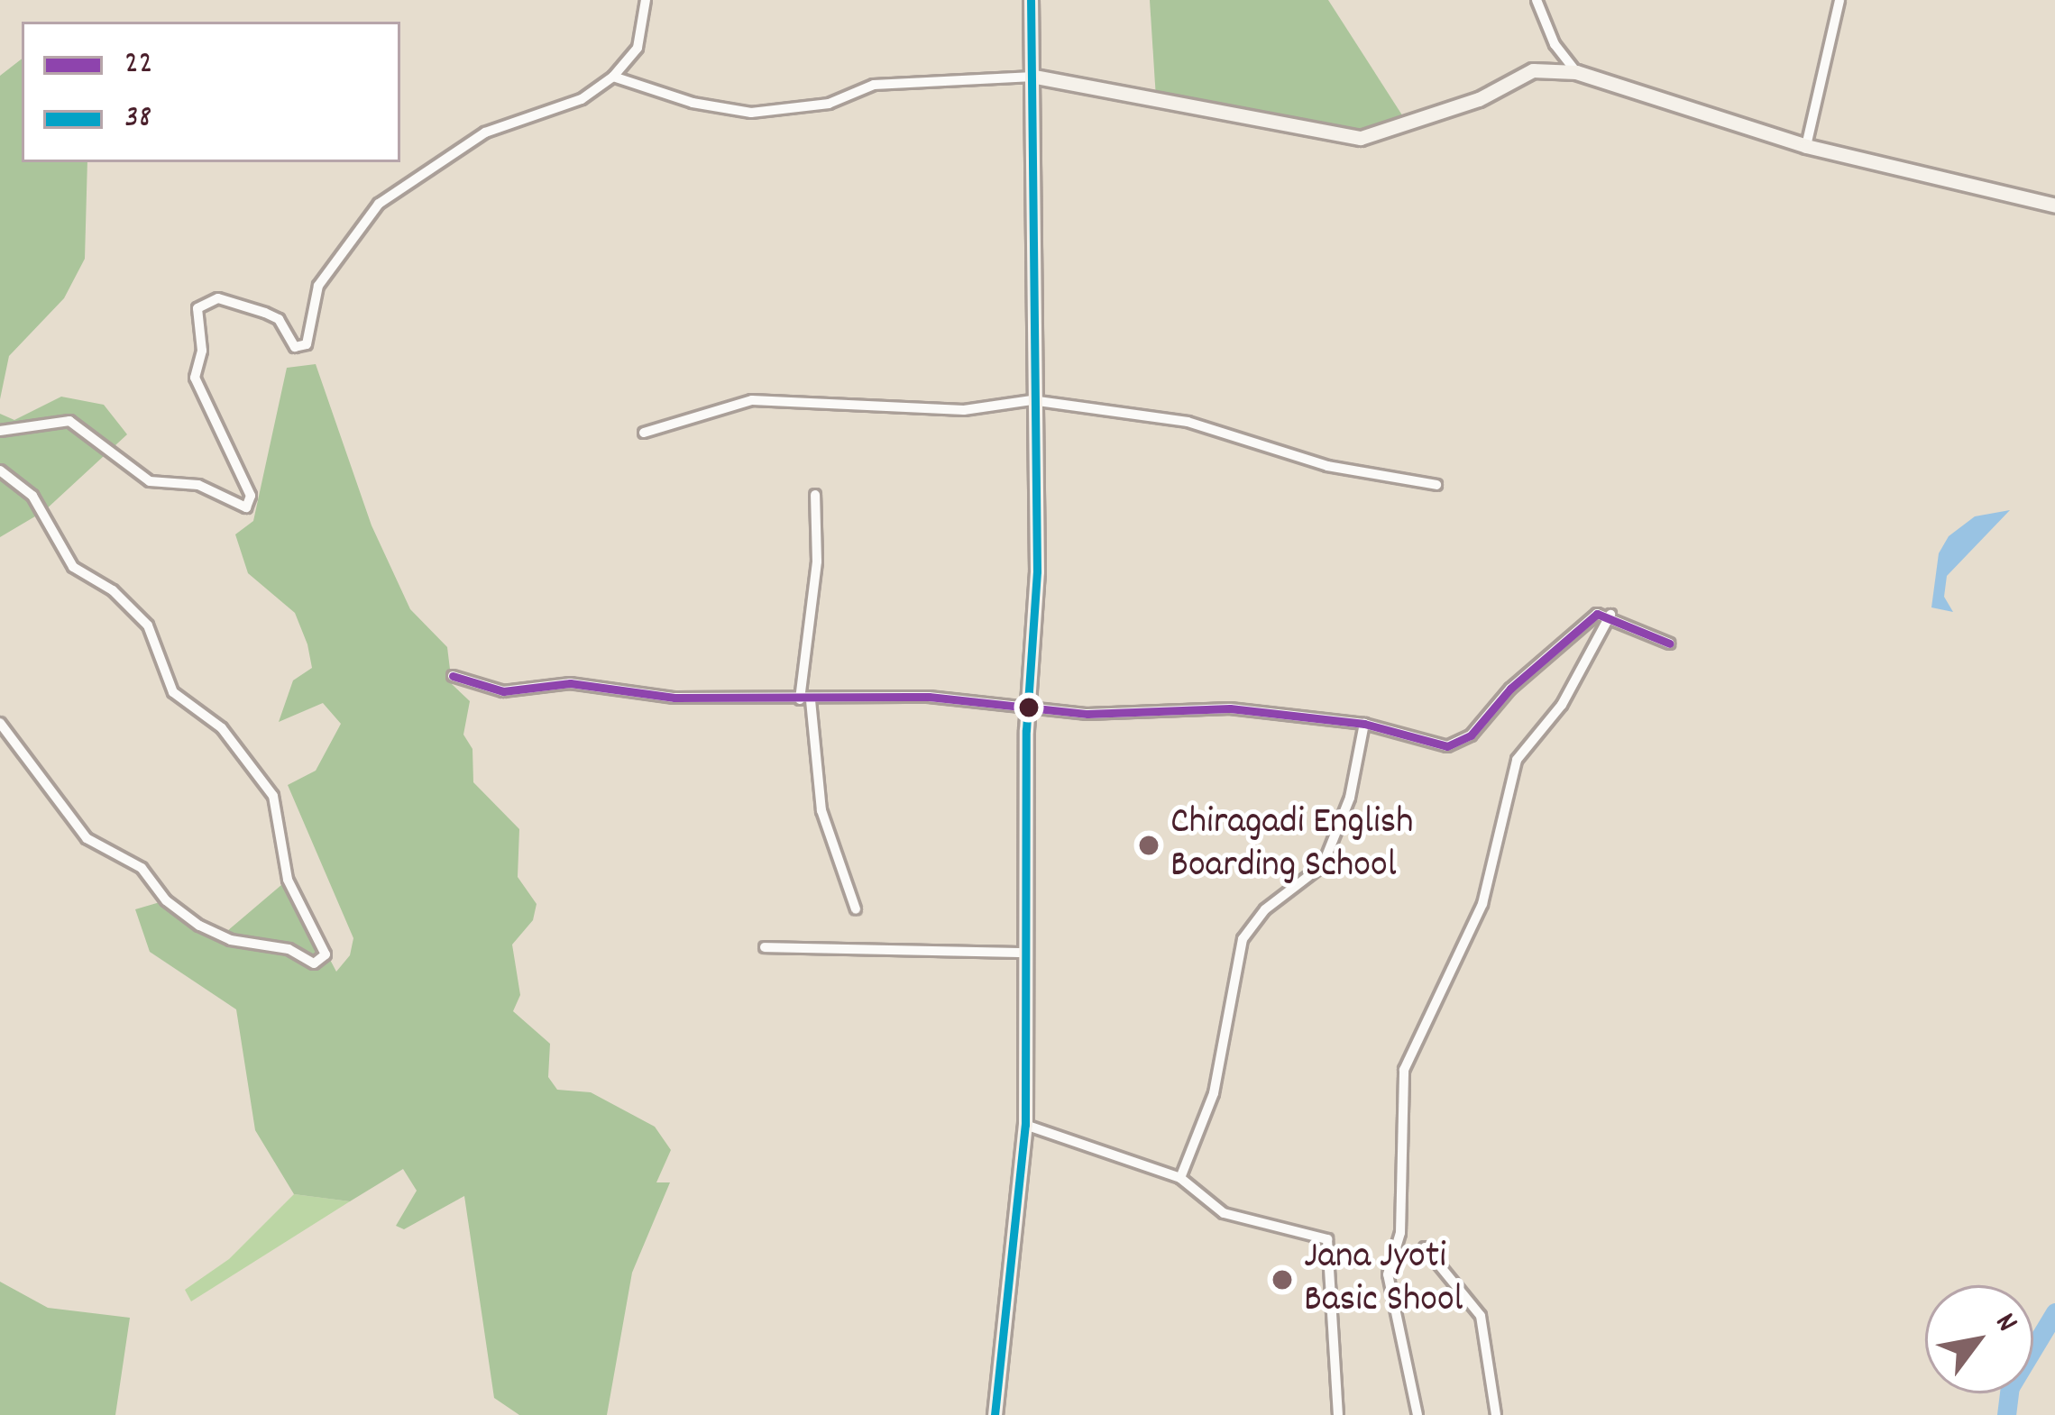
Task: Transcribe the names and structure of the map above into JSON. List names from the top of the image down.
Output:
{
  "places": ["Chiragadi English Boarding School", "Jana Jyoti Basic Shool"],
  "lines": ["transit line 38", "transit line 22"],
  "legend": ["22", "38"],
  "north": "top right"
}
